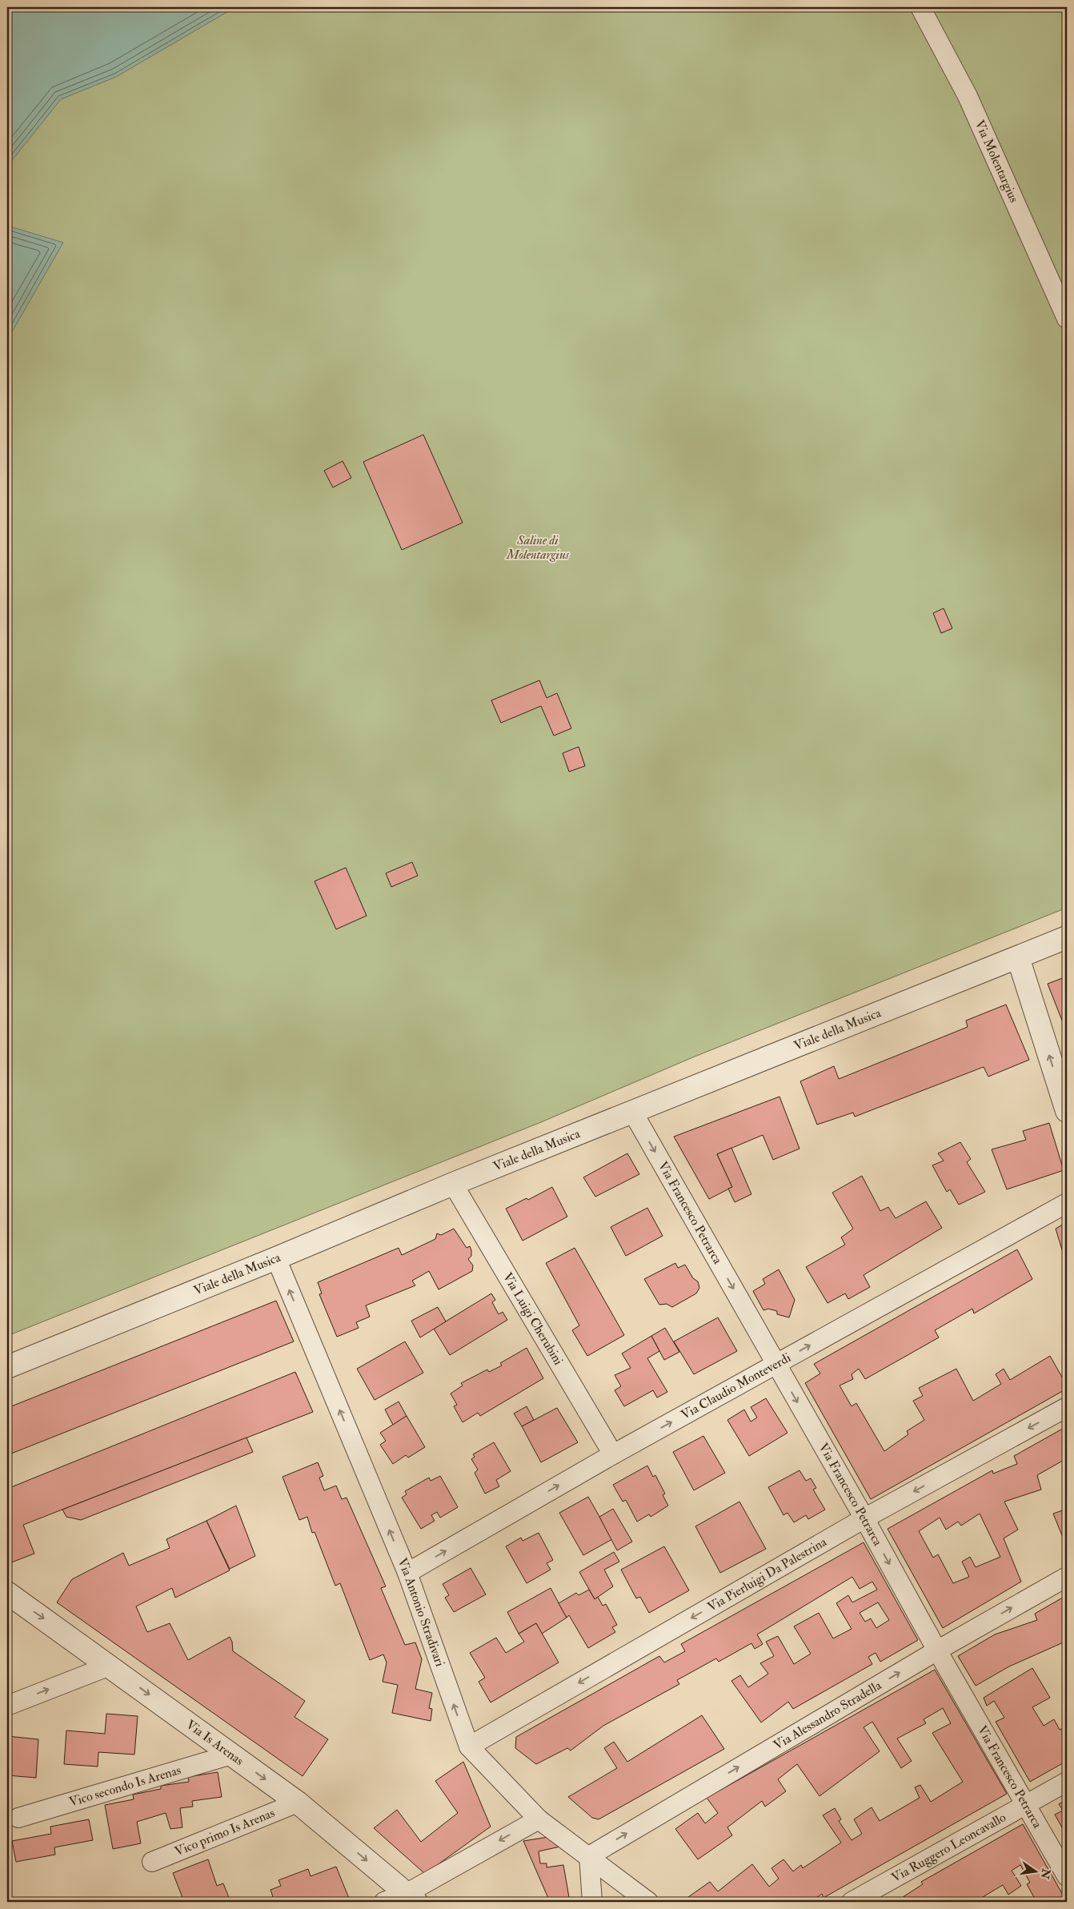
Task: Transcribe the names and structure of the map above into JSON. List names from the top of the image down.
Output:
{
  "streets": {
    "street": [
      "Via Molentargius",
      "Viale della Musica",
      "Via Francesco Petrarca",
      "Via Luigi Cherubini",
      "Via Claudio Monteverdi",
      "Via Pierluigi Da Palestrina",
      "Via Antonio Stradivari",
      "Via Alessandro Stradella",
      "Via Is Arenas",
      "Vico secondo Is Arenas",
      "Vico primo Is Arenas",
      "Via Ruggero Leoncavallo"
    ]
  },
  "crossings": [
    ["Viale della Musica", "Via Francesco Petrarca"],
    ["Viale della Musica", "Via Luigi Cherubini"],
    ["Viale della Musica", "Via Antonio Stradivari"],
    ["Via Francesco Petrarca", "Via Claudio Monteverdi"],
    ["Via Francesco Petrarca", "Via Pierluigi Da Palestrina"],
    ["Via Francesco Petrarca", "Via Alessandro Stradella"],
    ["Via Francesco Petrarca", "Via Ruggero Leoncavallo"],
    ["Via Luigi Cherubini", "Via Claudio Monteverdi"],
    ["Via Claudio Monteverdi", "Via Antonio Stradivari"],
    ["Via Pierluigi Da Palestrina", "Via Antonio Stradivari"],
    ["Via Antonio Stradivari", "Via Alessandro Stradella"],
    ["Via Is Arenas", "Vico secondo Is Arenas"],
    ["Via Is Arenas", "Vico primo Is Arenas"]
  ],
  "one_way": [
    "Via Francesco Petrarca",
    "Via Claudio Monteverdi",
    "Via Pierluigi Da Palestrina",
    "Via Antonio Stradivari",
    "Via Alessandro Stradella",
    "Via Is Arenas"
  ],
  "parks": ["Saline di Molentargius"],
  "north": "right"
}
